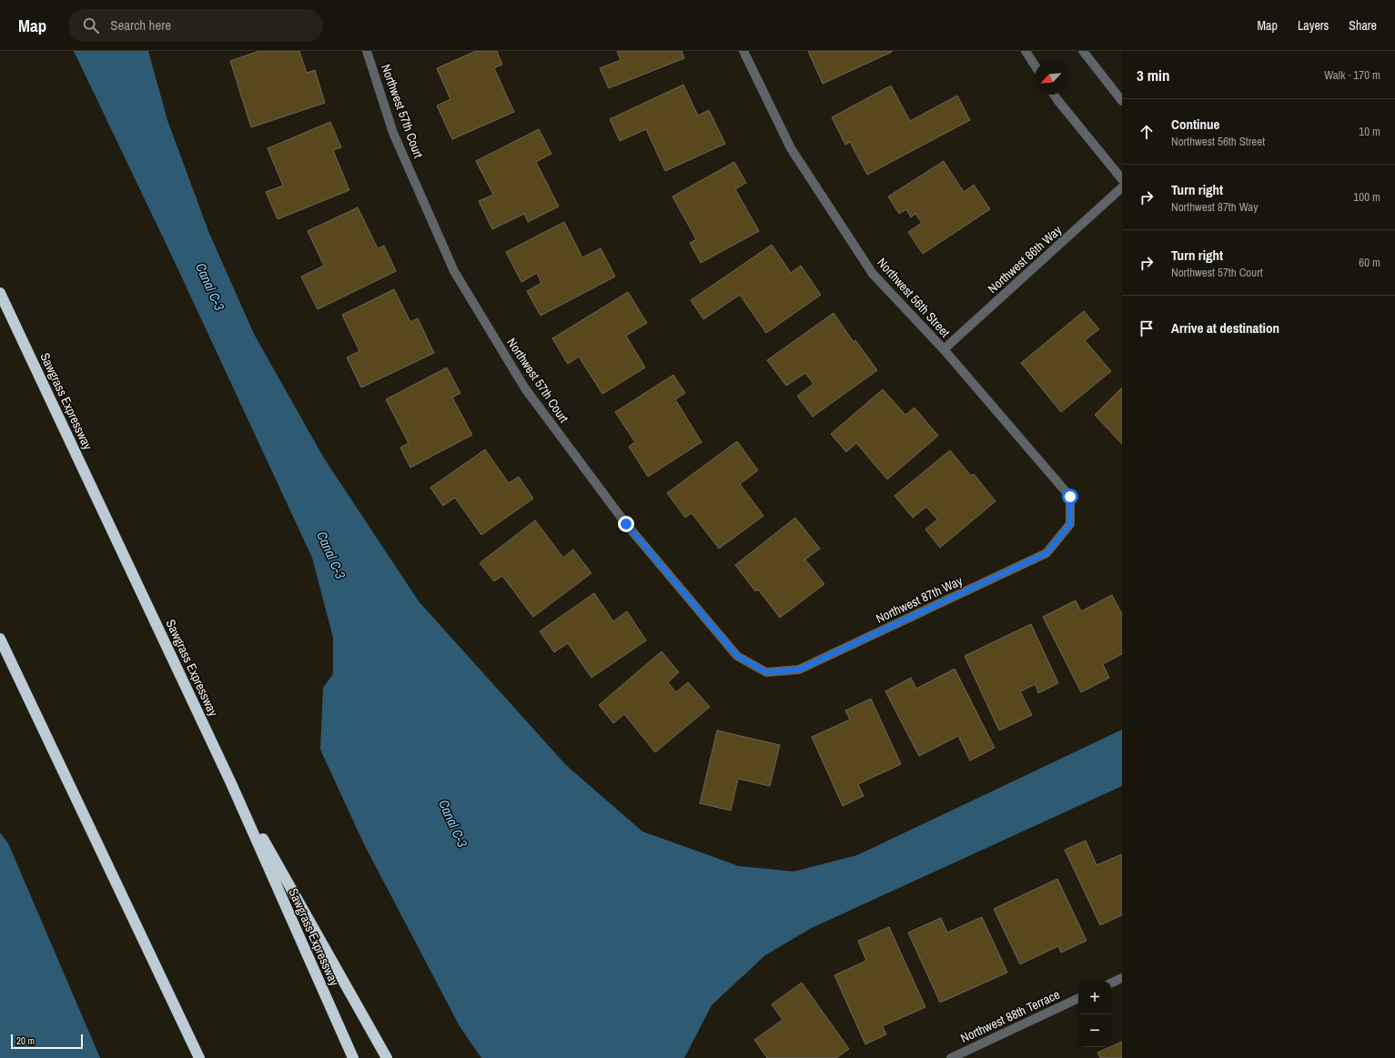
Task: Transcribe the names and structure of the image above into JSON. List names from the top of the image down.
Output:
{
  "streets": {
    "highway": ["Sawgrass Expressway"],
    "street": [
      "Northwest 57th Court",
      "Northwest 86th Way",
      "Northwest 56th Street",
      "Northwest 87th Way",
      "Northwest 88th Terrace"
    ]
  },
  "crossings": [
    ["Northwest 57th Court", "Northwest 87th Way"],
    ["Northwest 86th Way", "Northwest 56th Street"],
    ["Northwest 56th Street", "Northwest 87th Way"]
  ],
  "water": ["Canal C-3"],
  "scale_bar": "20 m",
  "north": "bottom left",
  "page": {
    "header": "Map",
    "search": "Search here",
    "nav": ["Map", "Layers", "Share"],
    "heading": ["3 min", "Walk · 170 m"],
    "list": [
      ["Continue", "Northwest 56th Street", "10 m"],
      ["Turn right", "Northwest 87th Way", "100 m"],
      ["Turn right", "Northwest 57th Court", "60 m"],
      "Arrive at destination"
    ],
    "map_buttons": ["+", "−"],
    "scale": "20 m"
  }
}
